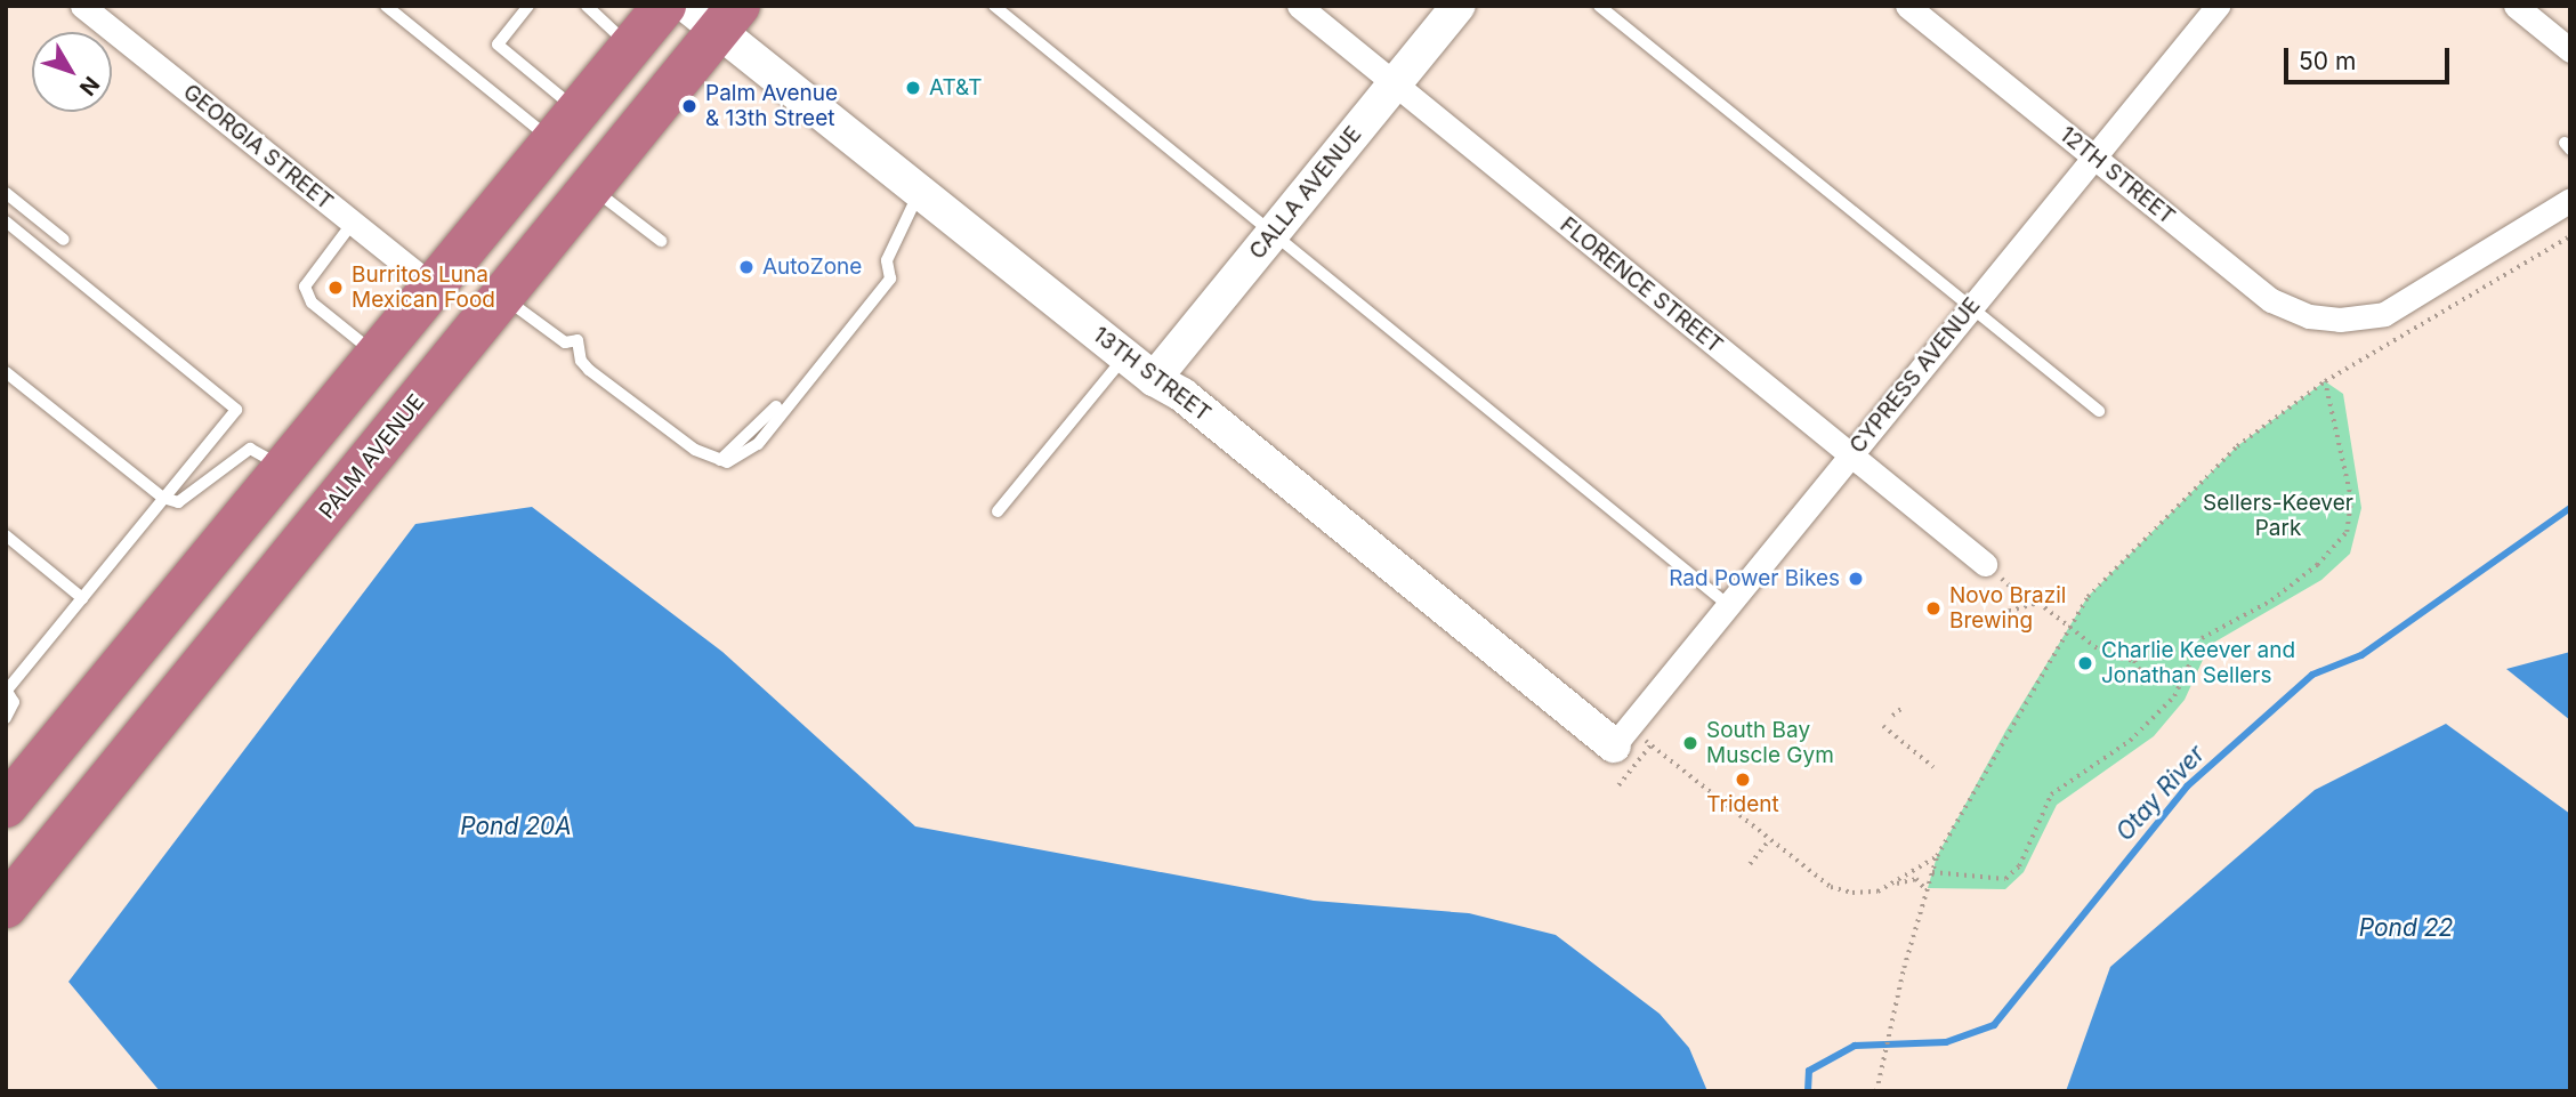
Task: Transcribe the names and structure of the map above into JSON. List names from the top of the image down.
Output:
{
  "streets": {
    "highway": ["PALM AVENUE"],
    "street": [
      "GEORGIA STREET",
      "12TH STREET",
      "CALLA AVENUE",
      "FLORENCE STREET",
      "13TH STREET",
      "CYPRESS AVENUE"
    ]
  },
  "crossings": [
    ["12TH STREET", "CYPRESS AVENUE"],
    ["CALLA AVENUE", "FLORENCE STREET"],
    ["CALLA AVENUE", "13TH STREET"],
    ["FLORENCE STREET", "CYPRESS AVENUE"],
    ["13TH STREET", "CYPRESS AVENUE"],
    ["13TH STREET", "PALM AVENUE"]
  ],
  "water": ["Otay River", "Pond 20A", "Pond 22"],
  "parks": ["Sellers-Keever Park"],
  "places": [
    "AT&T",
    "Palm Avenue & 13th Street",
    "AutoZone",
    "Burritos Luna Mexican Food",
    "Rad Power Bikes",
    "Novo Brazil Brewing",
    "Charlie Keever and Jonathan Sellers",
    "South Bay Muscle Gym",
    "Trident"
  ],
  "scale_bar": "50 m",
  "north": "bottom right"
}
